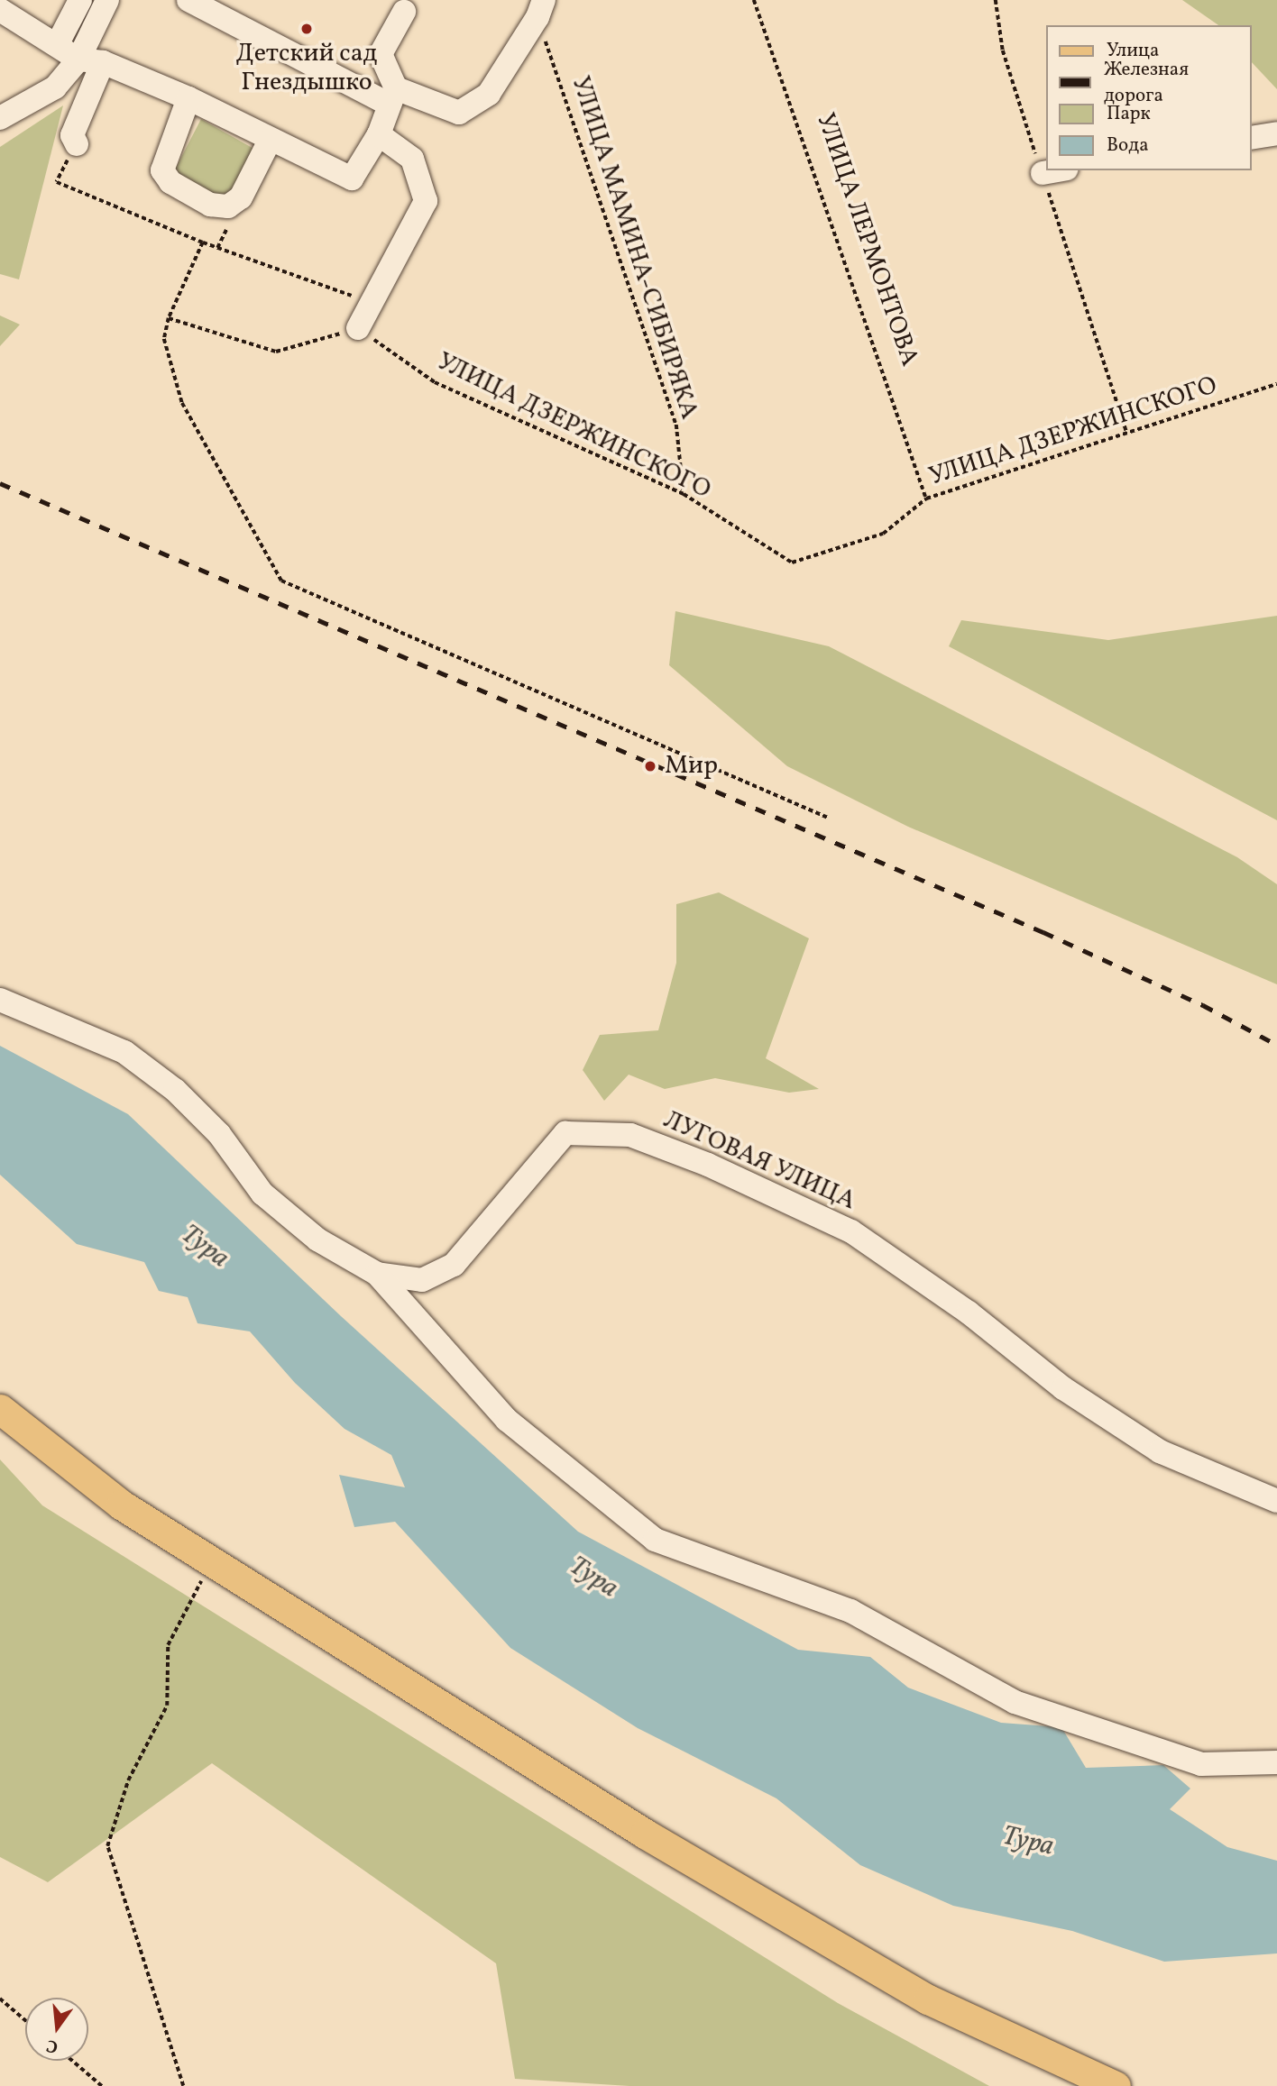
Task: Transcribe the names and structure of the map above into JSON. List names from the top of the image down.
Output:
{
  "streets": {
    "street": ["ЛУГОВАЯ УЛИЦА"],
    "path": ["УЛИЦА ЛЕРМОНТОВА", "УЛИЦА МАМИНА-СИБИРЯКА", "УЛИЦА ДЗЕРЖИНСКОГО"]
  },
  "crossings": [
    ["УЛИЦА ЛЕРМОНТОВА", "УЛИЦА ДЗЕРЖИНСКОГО"],
    ["УЛИЦА МАМИНА-СИБИРЯКА", "УЛИЦА ДЗЕРЖИНСКОГО"]
  ],
  "water": ["Тура"],
  "places": ["Детский сад Гнездышко", "Мир"],
  "legend": [
    "Улица",
    "Железная дорога",
    "Парк",
    "Вода"
  ],
  "north": "bottom"
}
